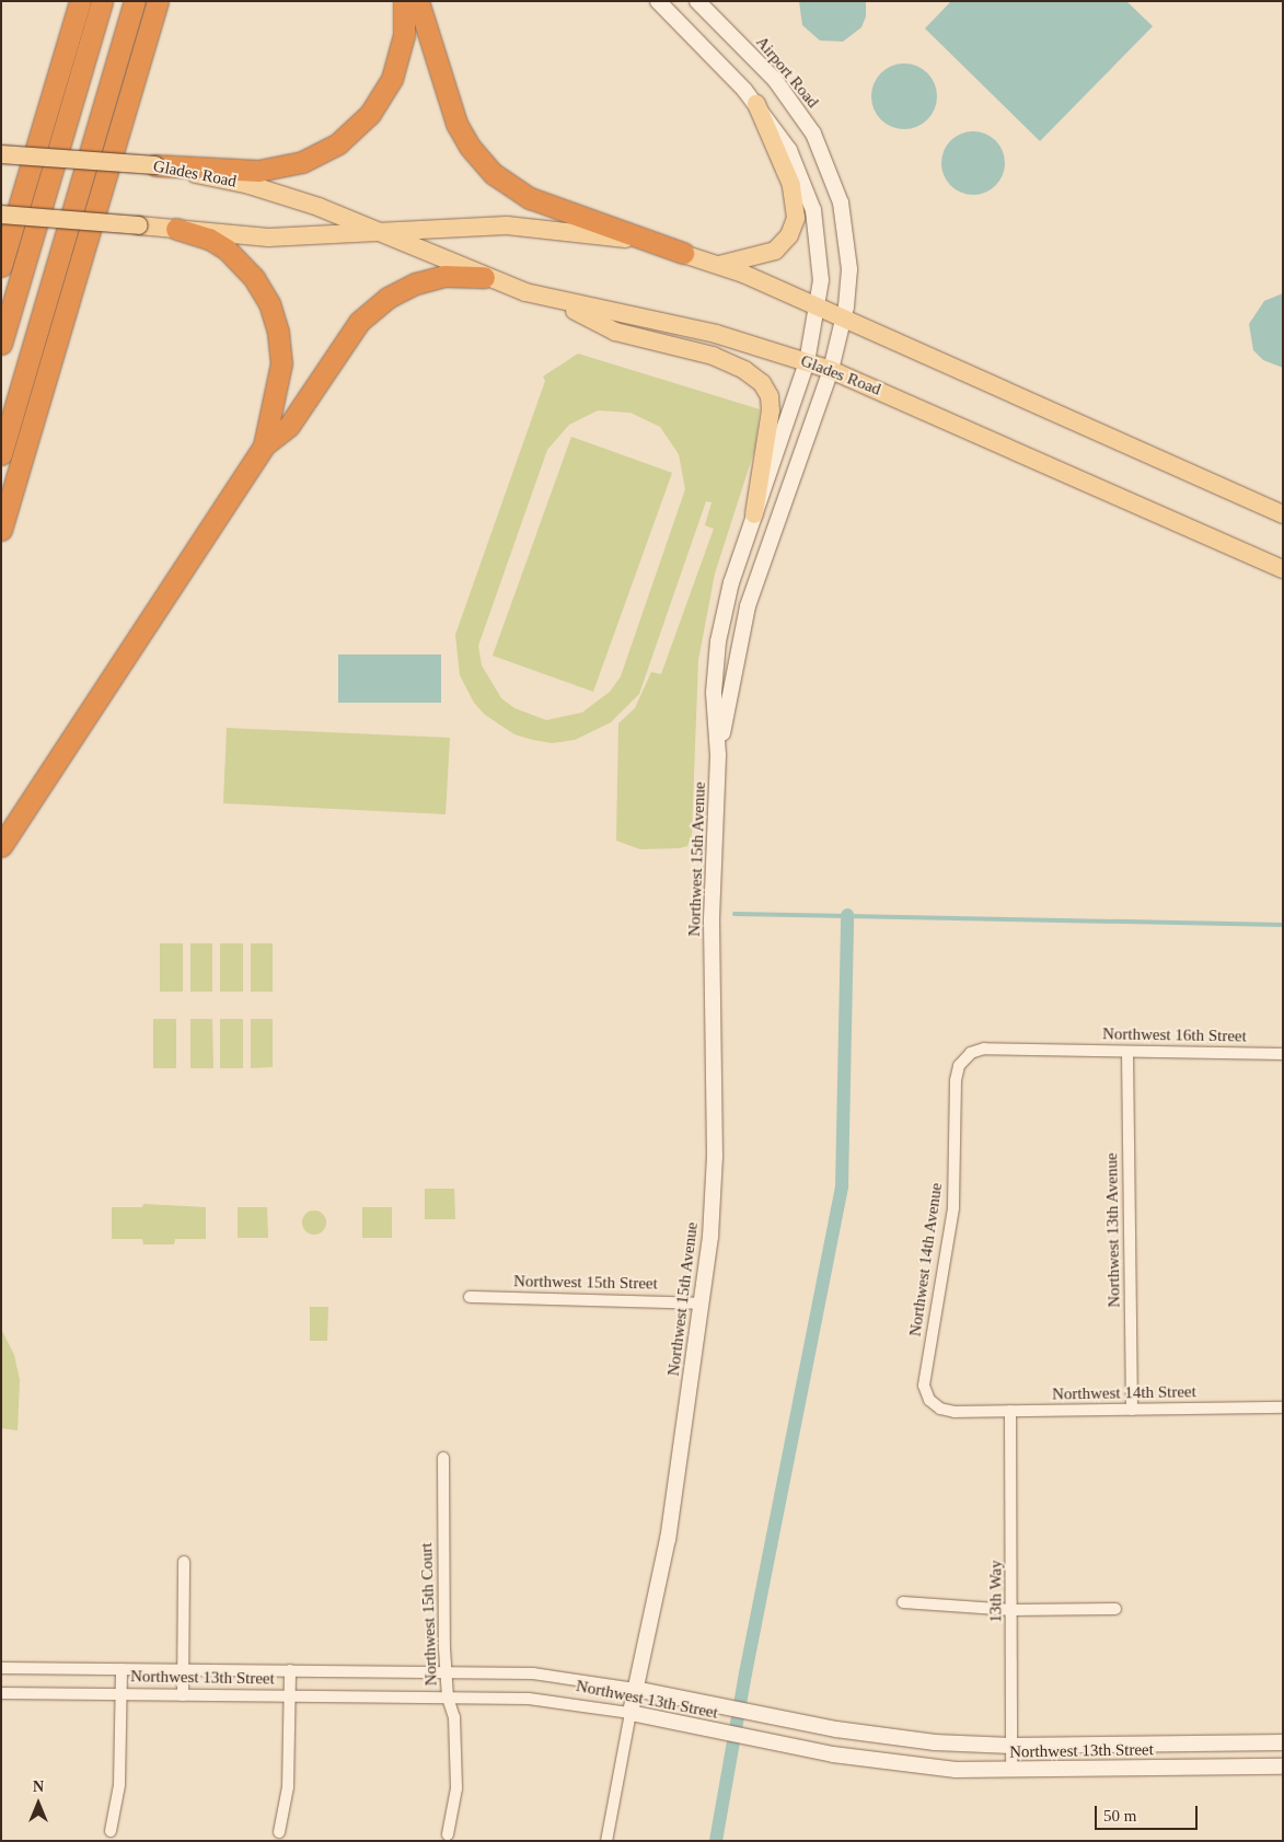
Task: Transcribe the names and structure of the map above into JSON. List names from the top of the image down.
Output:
{
  "streets": {
    "main road": ["Glades Road"],
    "street": [
      "Airport Road",
      "Northwest 15th Avenue",
      "Northwest 16th Street",
      "Northwest 13th Avenue",
      "Northwest 14th Avenue",
      "Northwest 15th Street",
      "Northwest 14th Street",
      "13th Way",
      "Northwest 15th Court",
      "Northwest 13th Street"
    ]
  },
  "crossings": [
    ["Airport Road", "Glades Road"],
    ["Airport Road", "Northwest 15th Avenue"],
    ["Glades Road", "Northwest 15th Avenue"],
    ["Northwest 15th Avenue", "Northwest 15th Street"],
    ["Northwest 15th Avenue", "Northwest 13th Street"],
    ["Northwest 16th Street", "Northwest 13th Avenue"],
    ["Northwest 16th Street", "Northwest 14th Avenue"],
    ["Northwest 13th Avenue", "Northwest 14th Street"],
    ["Northwest 14th Avenue", "Northwest 14th Street"],
    ["Northwest 14th Street", "13th Way"],
    ["13th Way", "Northwest 13th Street"],
    ["Northwest 15th Court", "Northwest 13th Street"]
  ],
  "scale_bar": "50 m",
  "north": "top"
}
